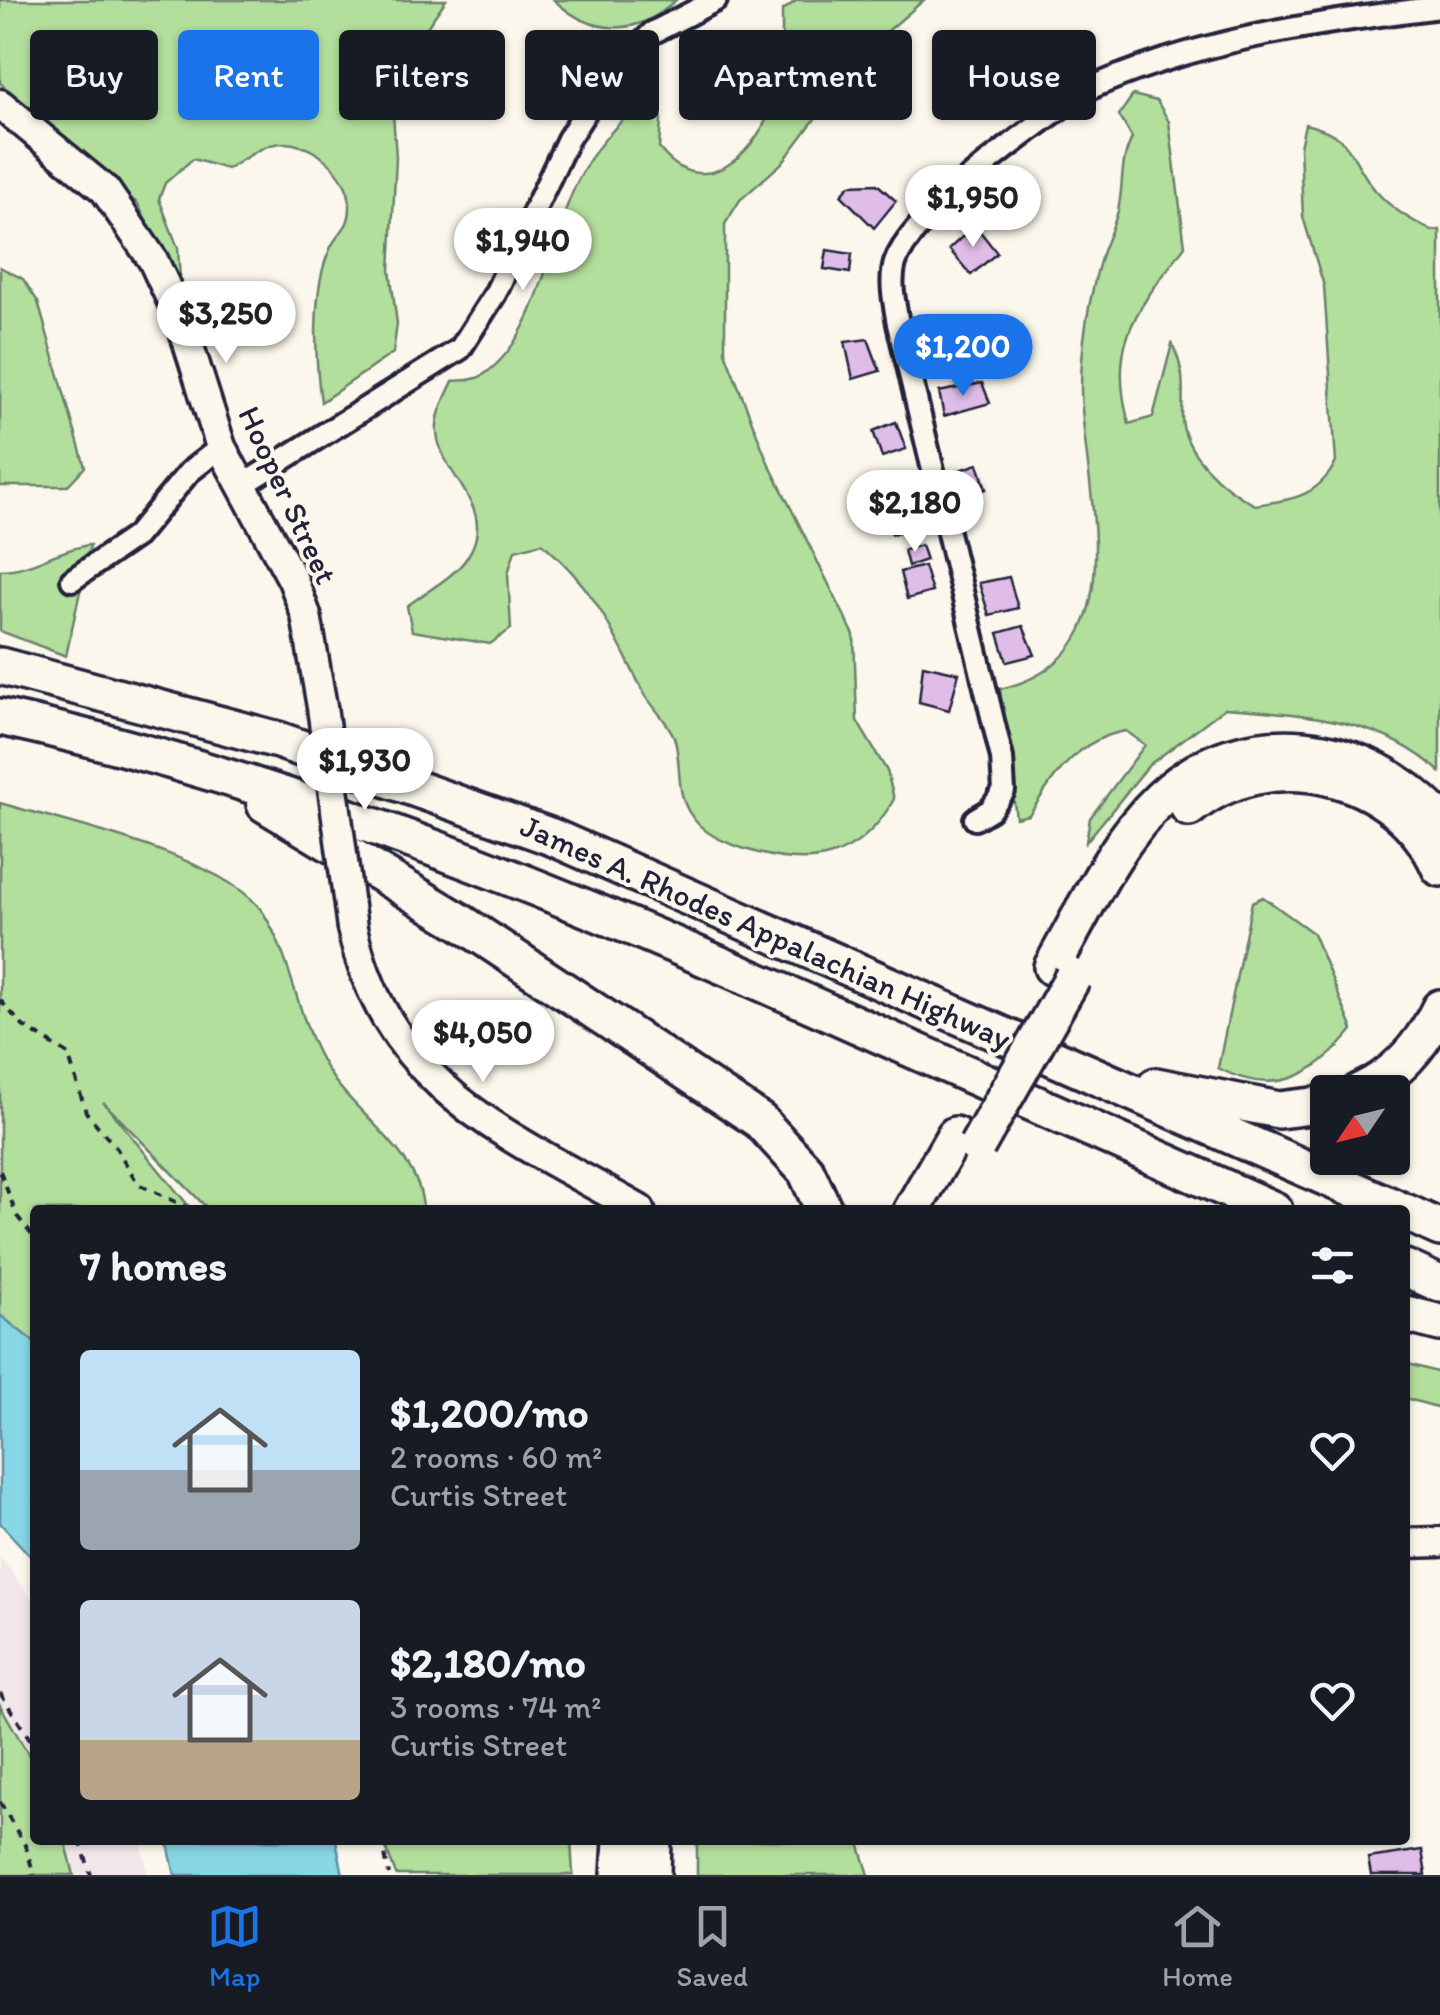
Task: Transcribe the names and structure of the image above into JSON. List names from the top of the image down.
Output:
{
  "streets": {
    "highway": ["James A. Rhodes Appalachian Highway"],
    "street": ["Hooper Street"]
  },
  "north": "bottom left",
  "page": {
    "chip": [
      "Buy",
      "Rent",
      "Filters",
      "New",
      "Apartment",
      "House"
    ],
    "price": [
      "$1,950",
      "$1,940",
      "$3,250",
      "$1,200",
      "$2,180",
      "$1,930",
      "$4,050"
    ],
    "heading": "7 homes",
    "list": [
      {
        "name": "$1,200/mo",
        "note": "2 rooms · 60 m² · Curtis Street"
      },
      {
        "name": "$2,180/mo",
        "note": "3 rooms · 74 m² · Curtis Street"
      }
    ],
    "tabs": ["Map", "Saved", "Home"]
  }
}
